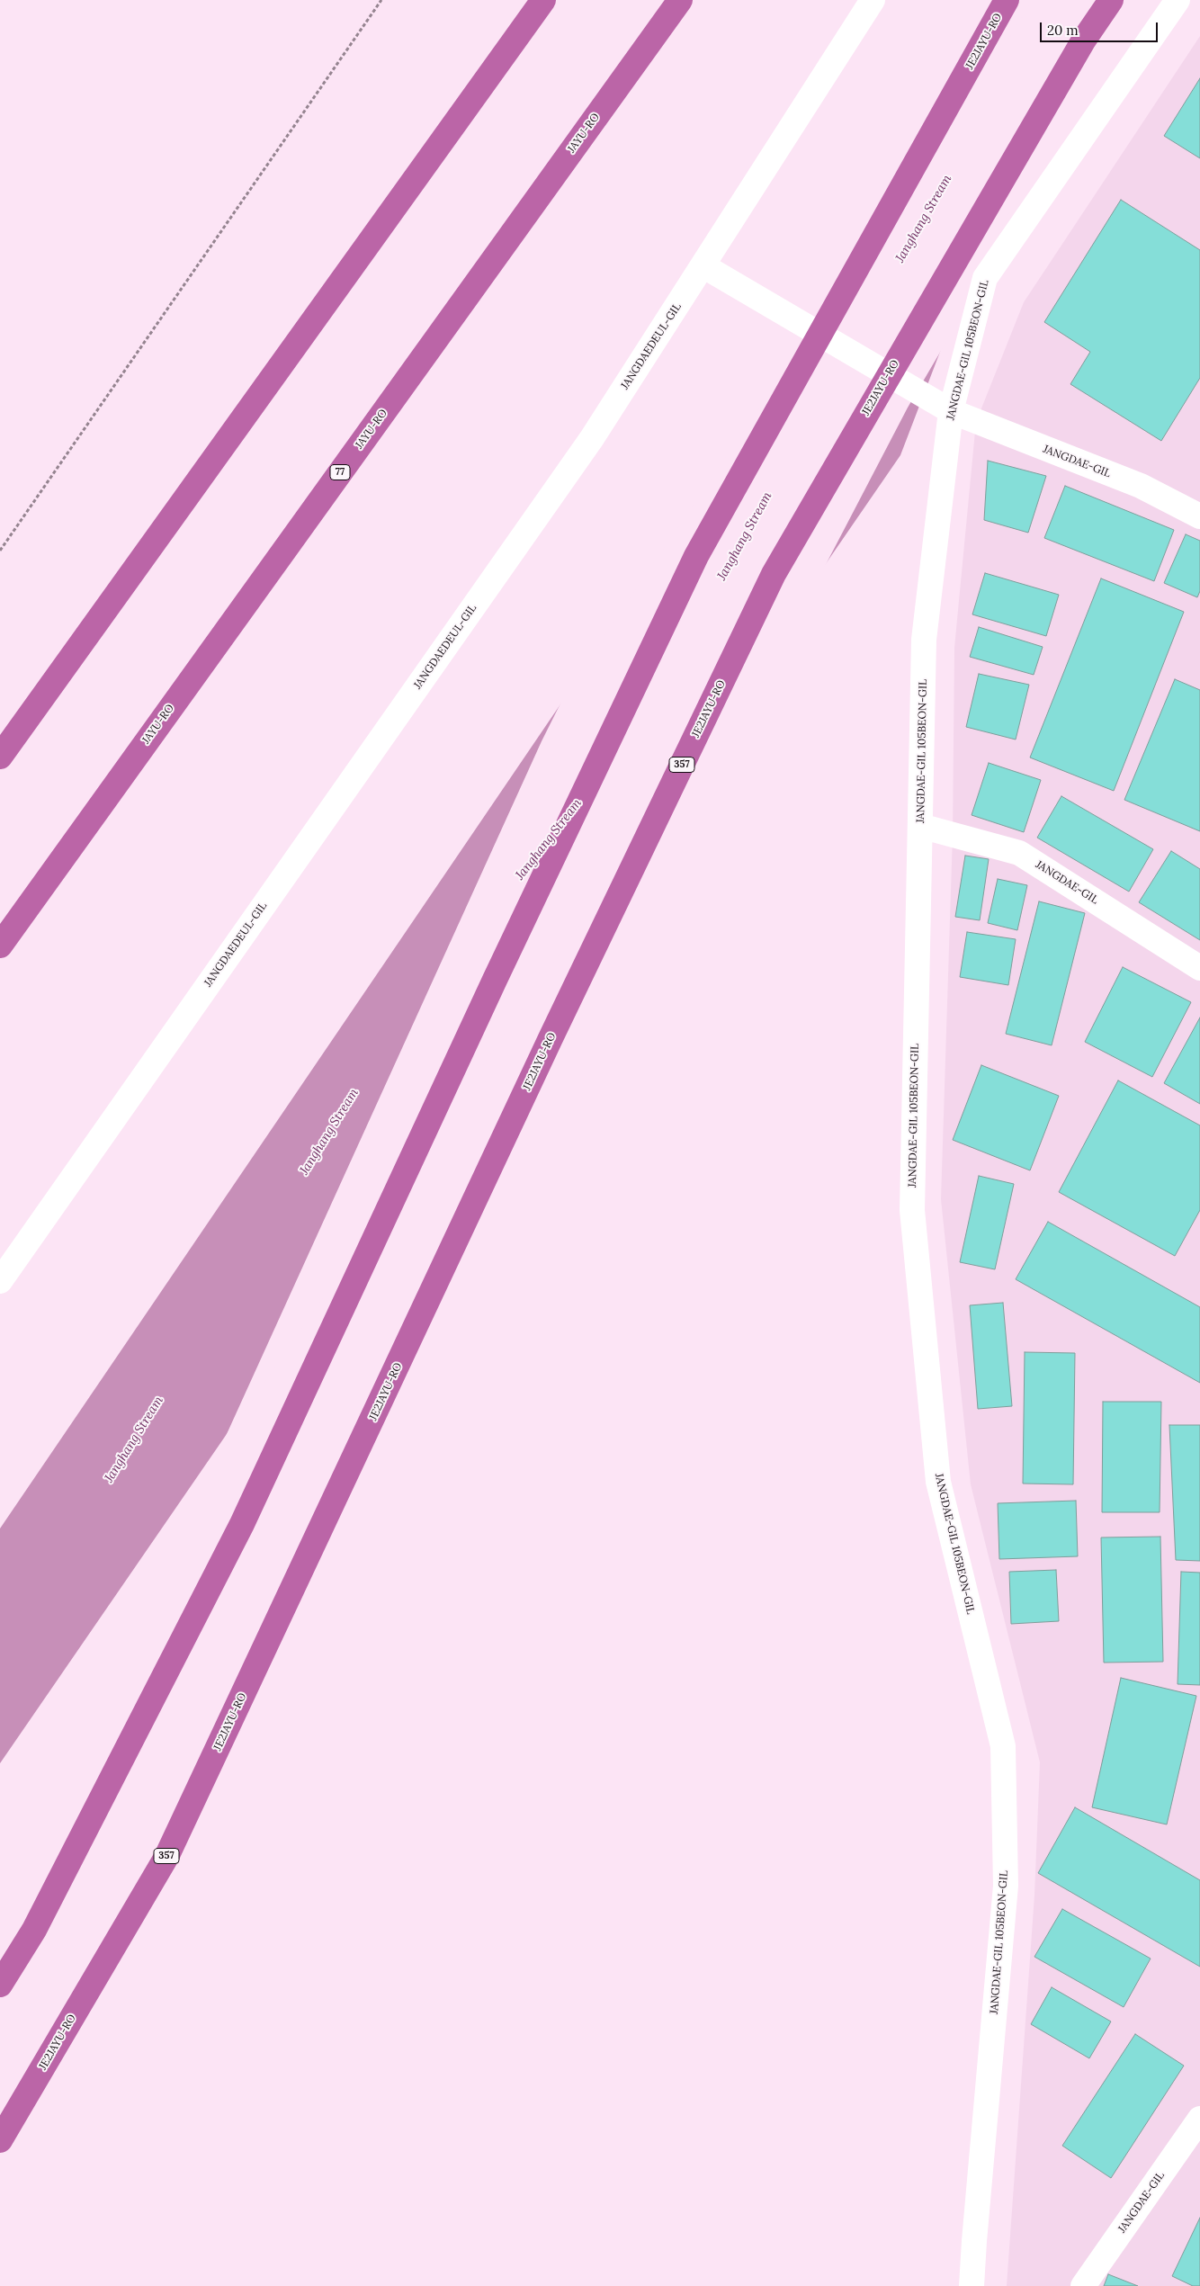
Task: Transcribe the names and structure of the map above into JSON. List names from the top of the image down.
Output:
{
  "streets": {
    "highway": [
      "JE2JAYU-RO",
      "JAYU-RO",
      "77",
      "357"
    ],
    "street": ["JANGDAEDEUL-GIL", "JANGDAE-GIL 105BEON-GIL", "JANGDAE-GIL"]
  },
  "crossings": [
    ["JANGDAEDEUL-GIL", "JANGDAE-GIL"],
    ["JANGDAE-GIL 105BEON-GIL", "JANGDAE-GIL"]
  ],
  "water": ["Janghang Stream"],
  "scale_bar": "20 m"
}
